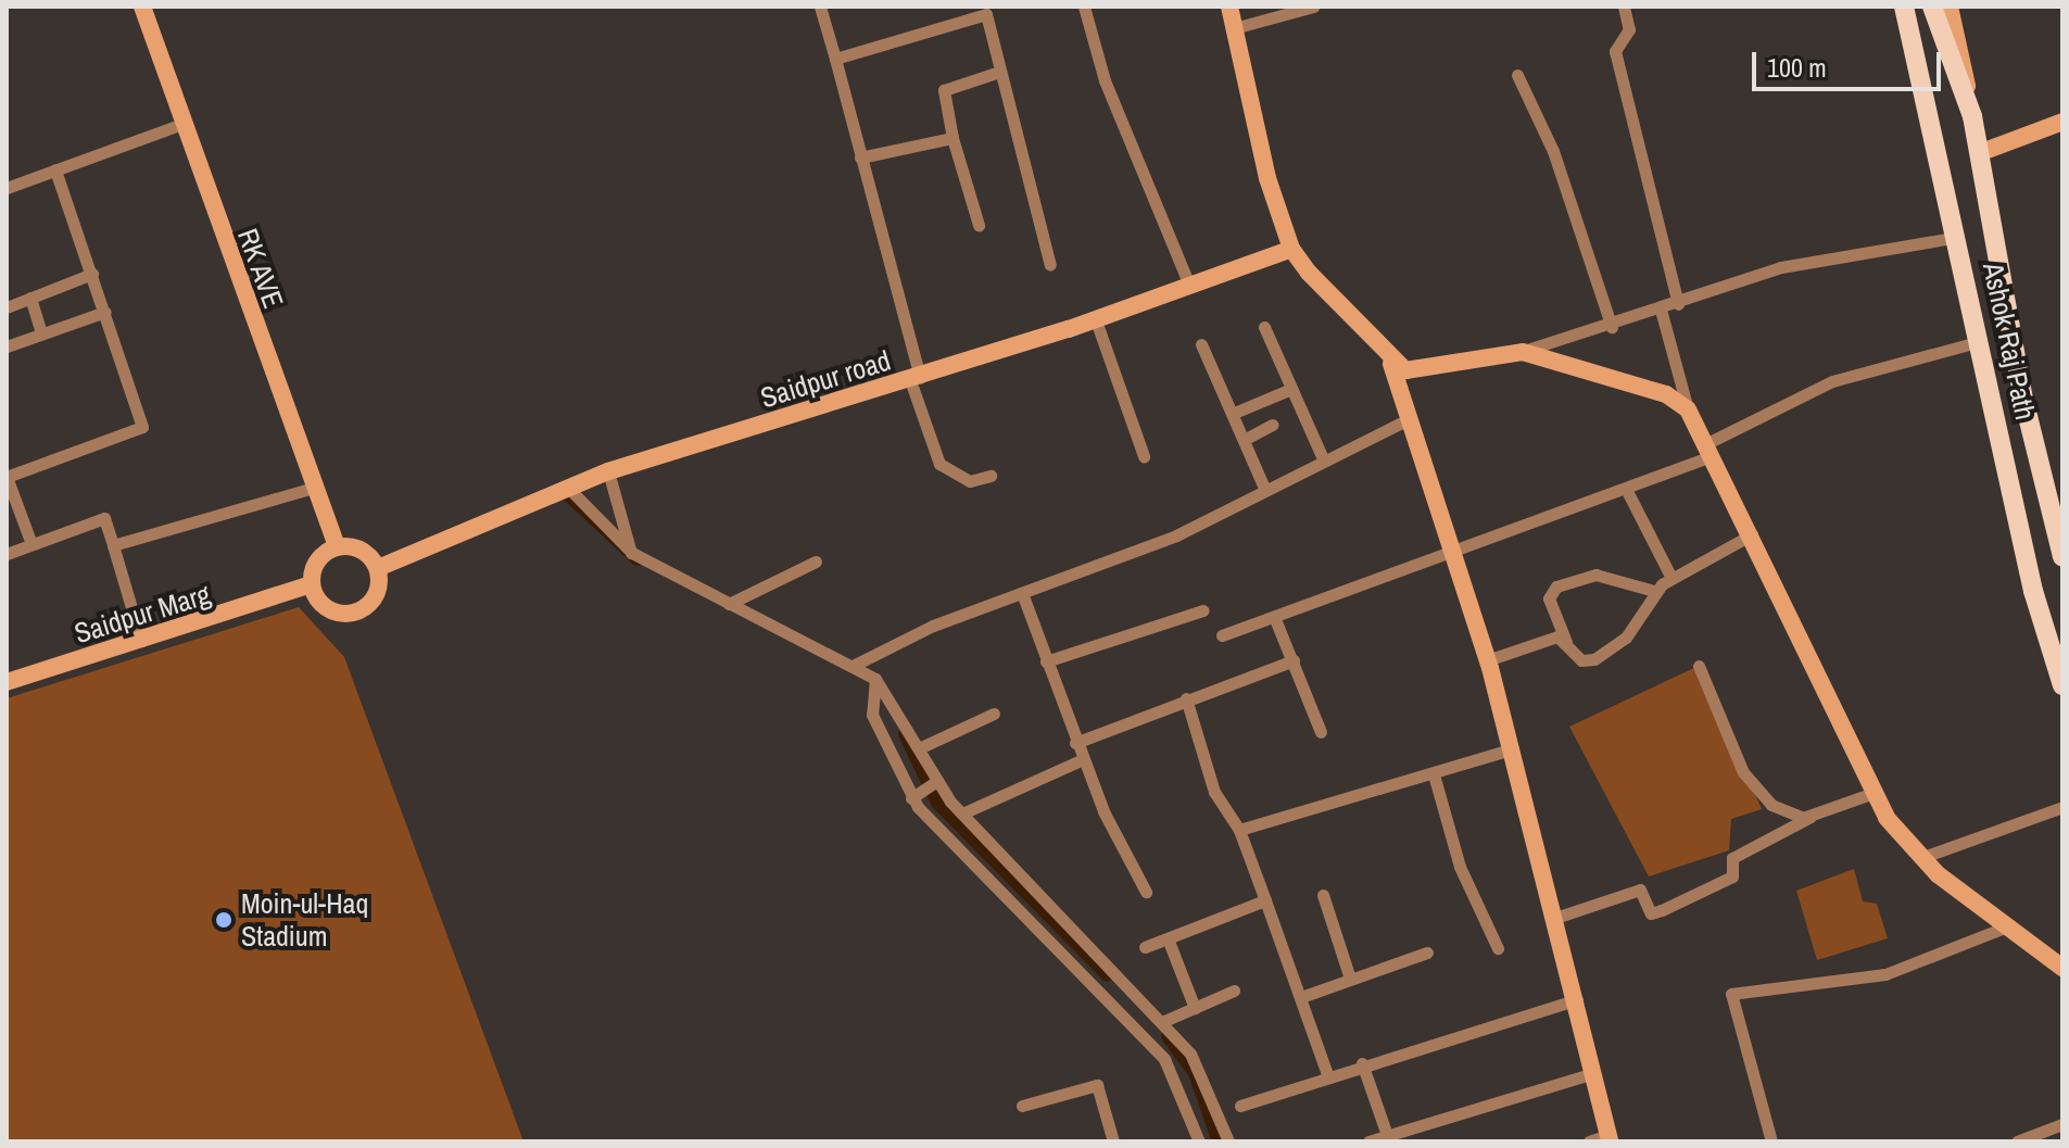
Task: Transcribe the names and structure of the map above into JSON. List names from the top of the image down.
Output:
{
  "streets": {
    "main road": [
      "RK AVE",
      "Ashok Raj Path",
      "Saidpur road",
      "Saidpur Marg"
    ]
  },
  "crossings": [
    ["RK AVE", "Saidpur road"],
    ["RK AVE", "Saidpur Marg"],
    ["Saidpur road", "Saidpur Marg"]
  ],
  "places": ["Moin-ul-Haq Stadium"],
  "scale_bar": "100 m"
}
